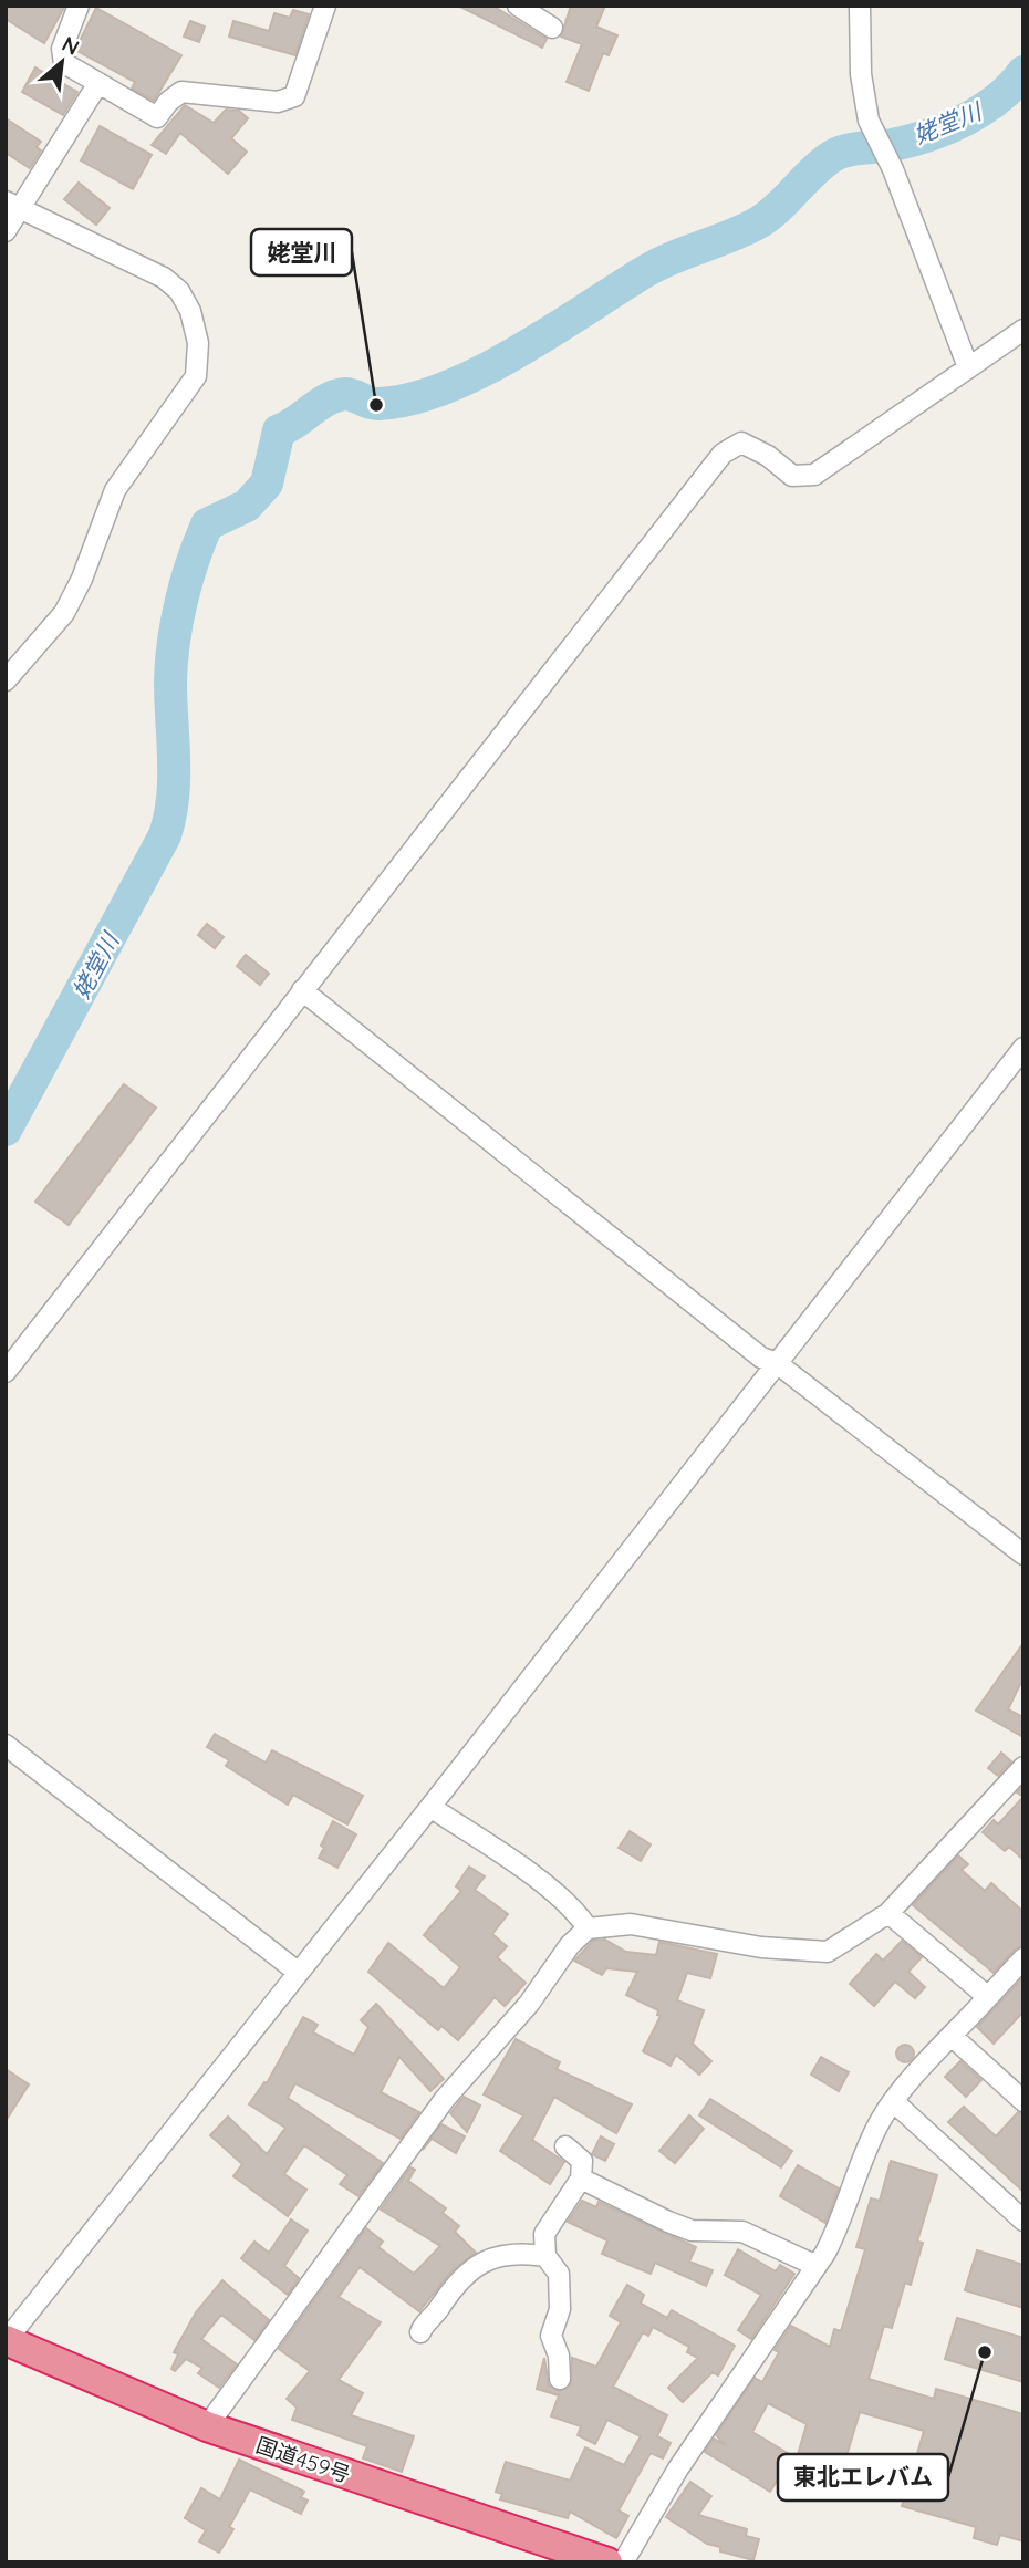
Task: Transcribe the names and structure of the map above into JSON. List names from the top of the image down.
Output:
{
  "streets": {
    "highway": ["国道459号"]
  },
  "water": ["姥堂川"],
  "places": ["姥堂川", "東北エレバム"],
  "north": "top right"
}
